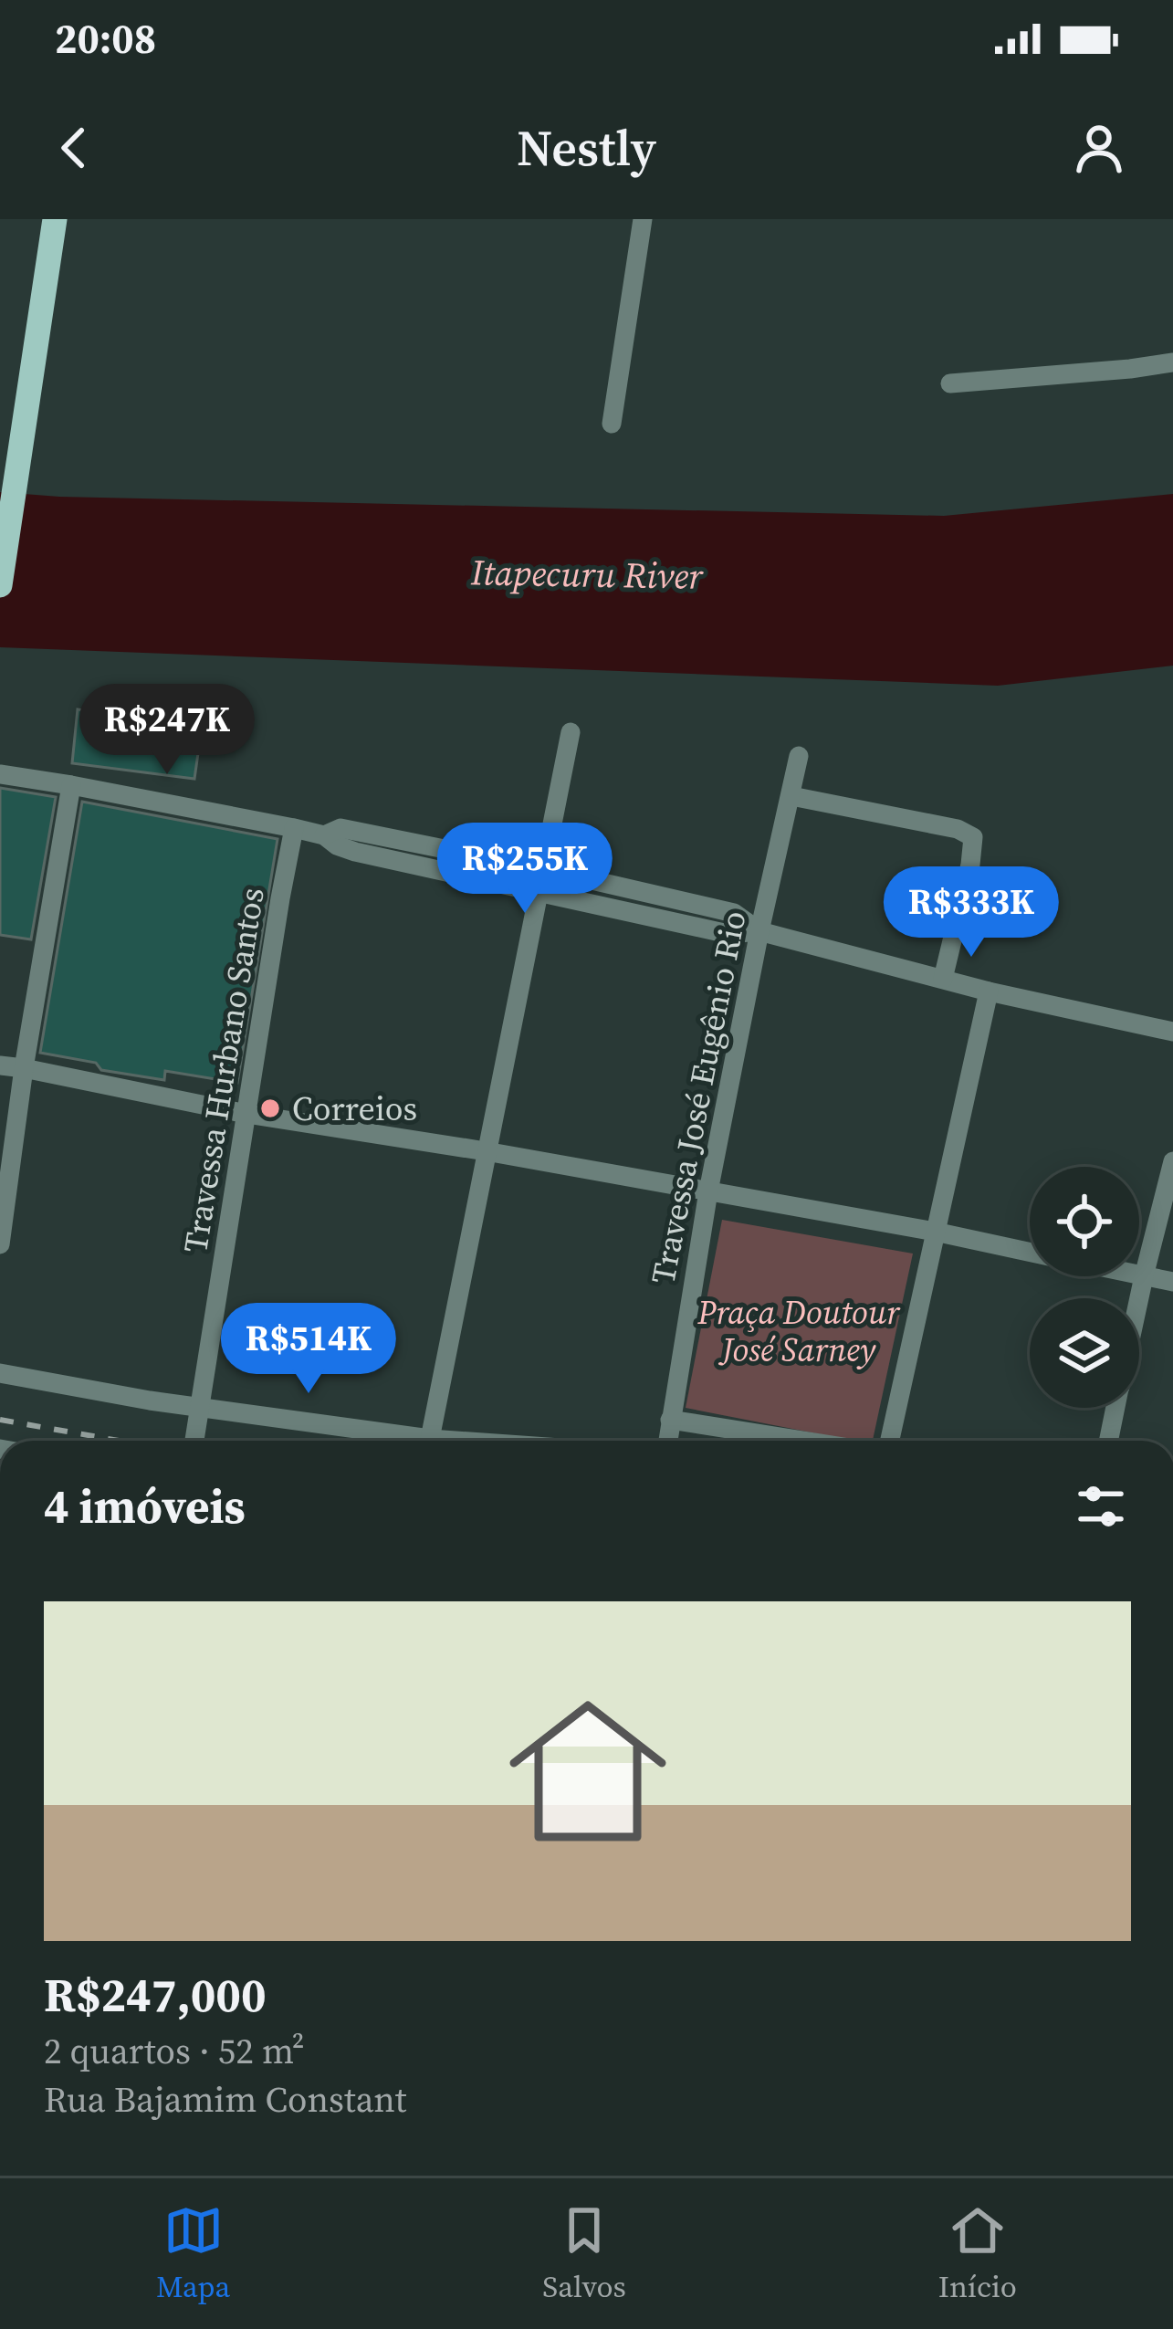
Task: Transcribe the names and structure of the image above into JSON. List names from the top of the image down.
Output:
{
  "streets": {
    "street": ["Travessa Hurbano Santos", "Travessa José Eugênio Rio"]
  },
  "water": ["Itapecuru River"],
  "parks": ["Praça Doutour José Sarney"],
  "places": ["Correios"],
  "page": {
    "status": "20:08",
    "header": "Nestly",
    "price": [
      "R$247K",
      "R$255K",
      "R$333K",
      "R$514K"
    ],
    "heading": "4 imóveis",
    "list": [
      {
        "name": "R$247,000",
        "note": "2 quartos · 52 m² · Rua Bajamim Constant"
      }
    ],
    "tabs": ["Mapa", "Salvos", "Início"]
  }
}
